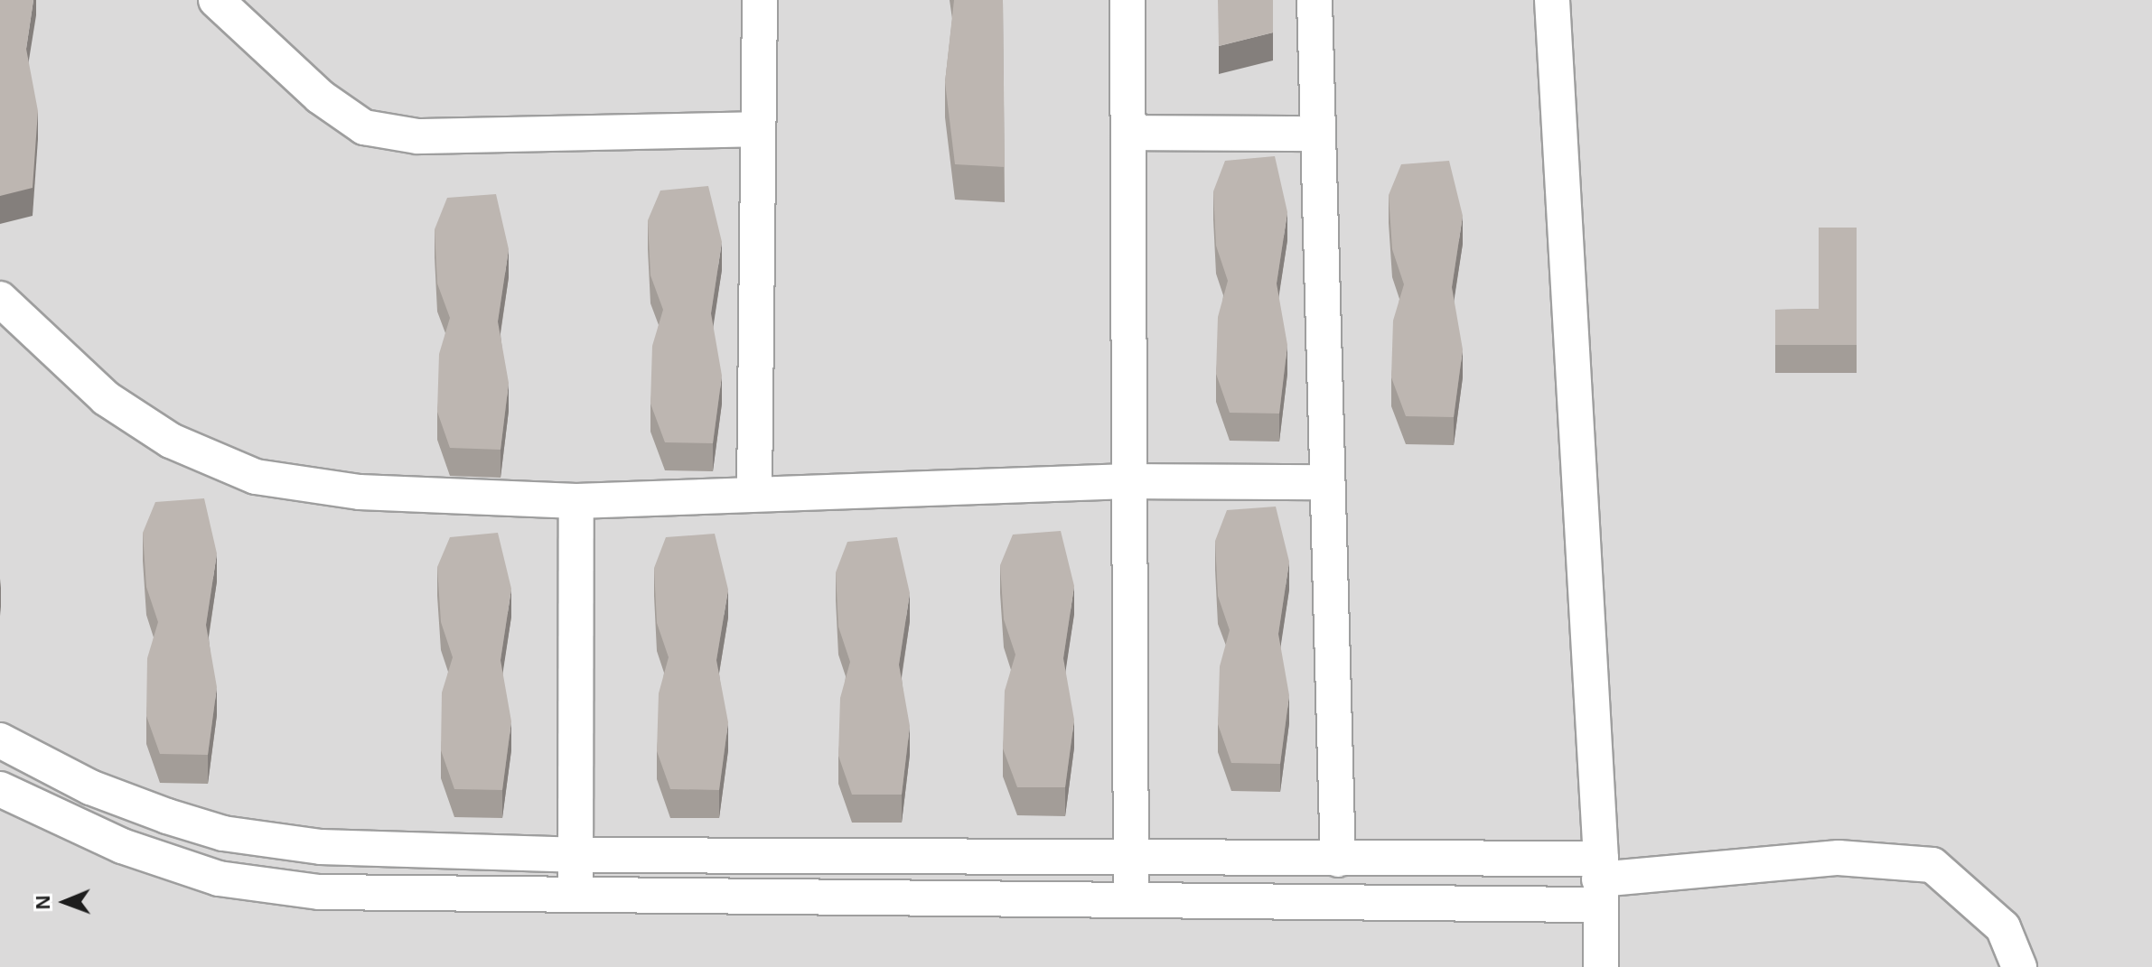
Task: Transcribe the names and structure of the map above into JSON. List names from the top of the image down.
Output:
{
  "north": "left"
}
